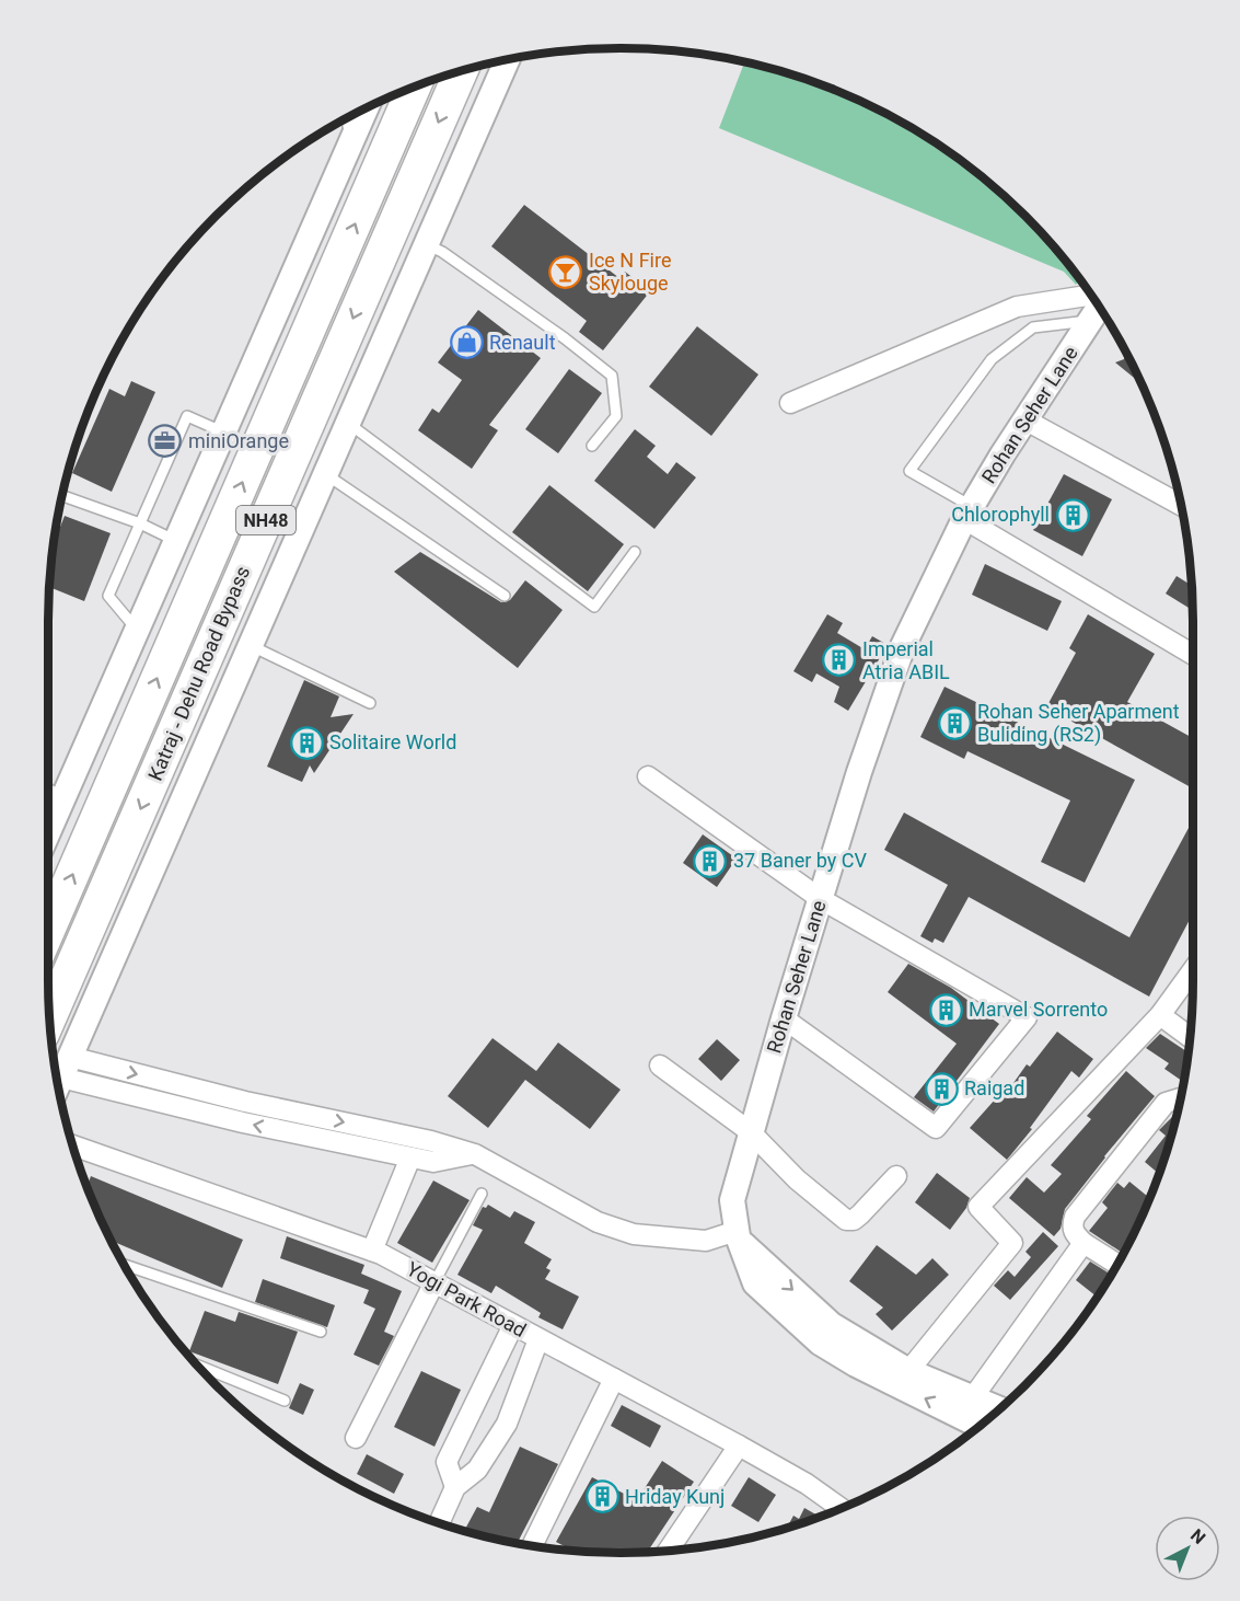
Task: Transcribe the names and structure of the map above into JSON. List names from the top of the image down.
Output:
{
  "streets": {
    "highway": ["NH48", "Katraj - Dehu Road Bypass"],
    "street": ["Rohan Seher Lane", "Yogi Park Road"]
  },
  "places": {
    "bar": ["Ice N Fire Skylouge"],
    "shop": ["Renault"],
    "office": ["miniOrange"],
    "building": [
      "Chlorophyll",
      "Imperial Atria ABIL",
      "Rohan Seher Aparment Buliding (RS2)",
      "Solitaire World",
      "37 Baner by CV",
      "Marvel Sorrento",
      "Raigad",
      "Hriday Kunj"
    ]
  },
  "north": "top right"
}
